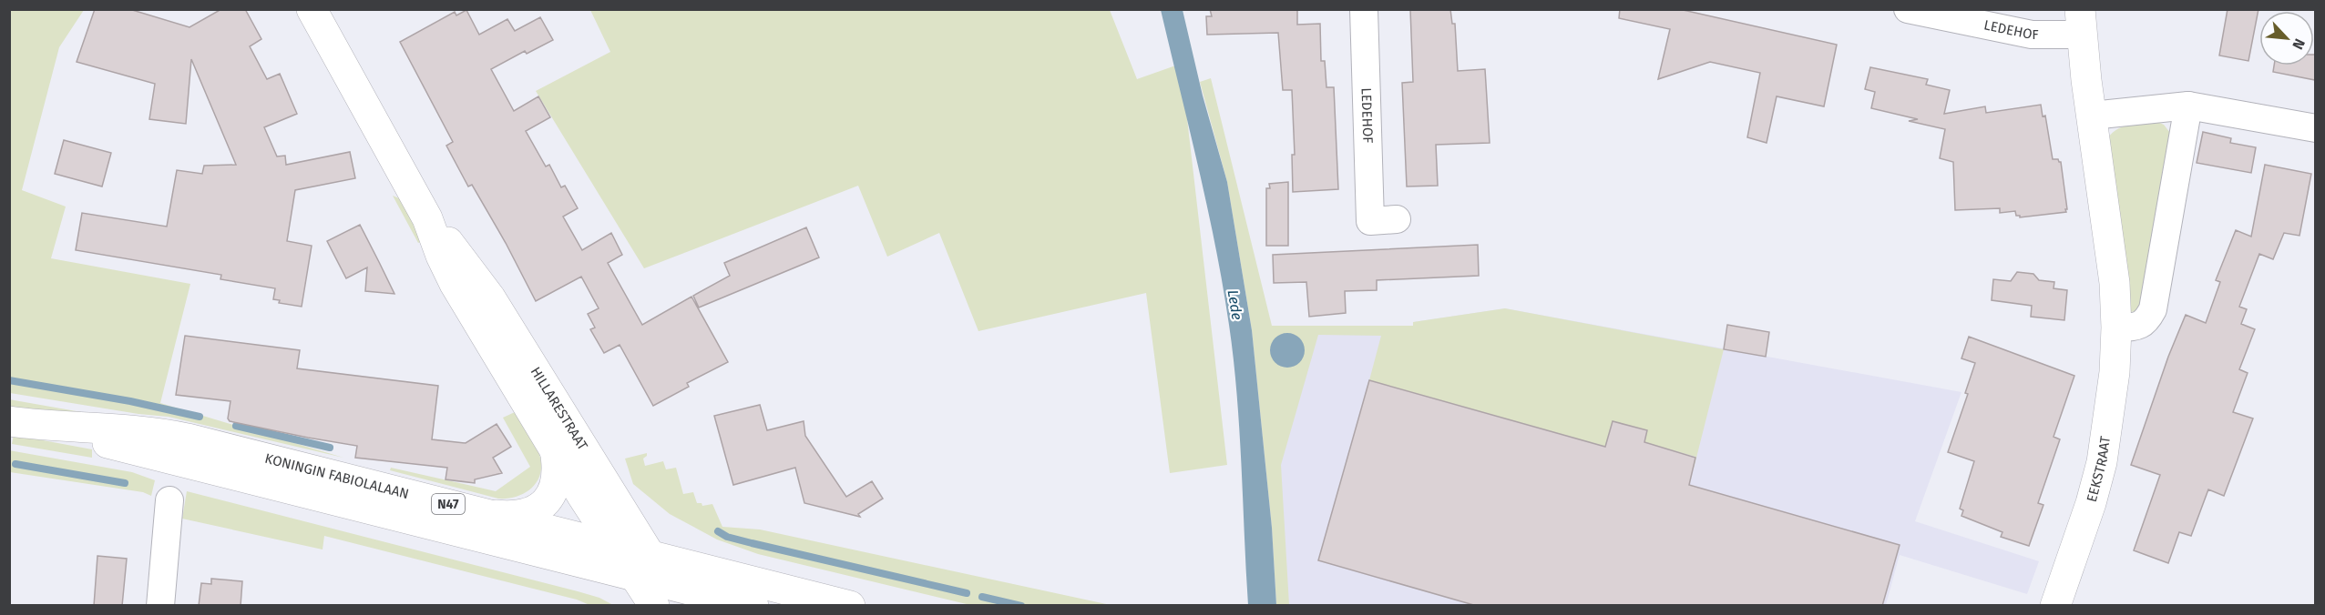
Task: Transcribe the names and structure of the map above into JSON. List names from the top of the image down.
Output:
{
  "streets": {
    "main road": [
      "HILLARESTRAAT",
      "EEKSTRAAT",
      "KONINGIN FABIOLALAAN",
      "N47"
    ],
    "street": ["LEDEHOF"]
  },
  "crossings": [
    ["LEDEHOF", "EEKSTRAAT"],
    ["HILLARESTRAAT", "KONINGIN FABIOLALAAN"]
  ],
  "water": ["Lede"],
  "north": "bottom right"
}
